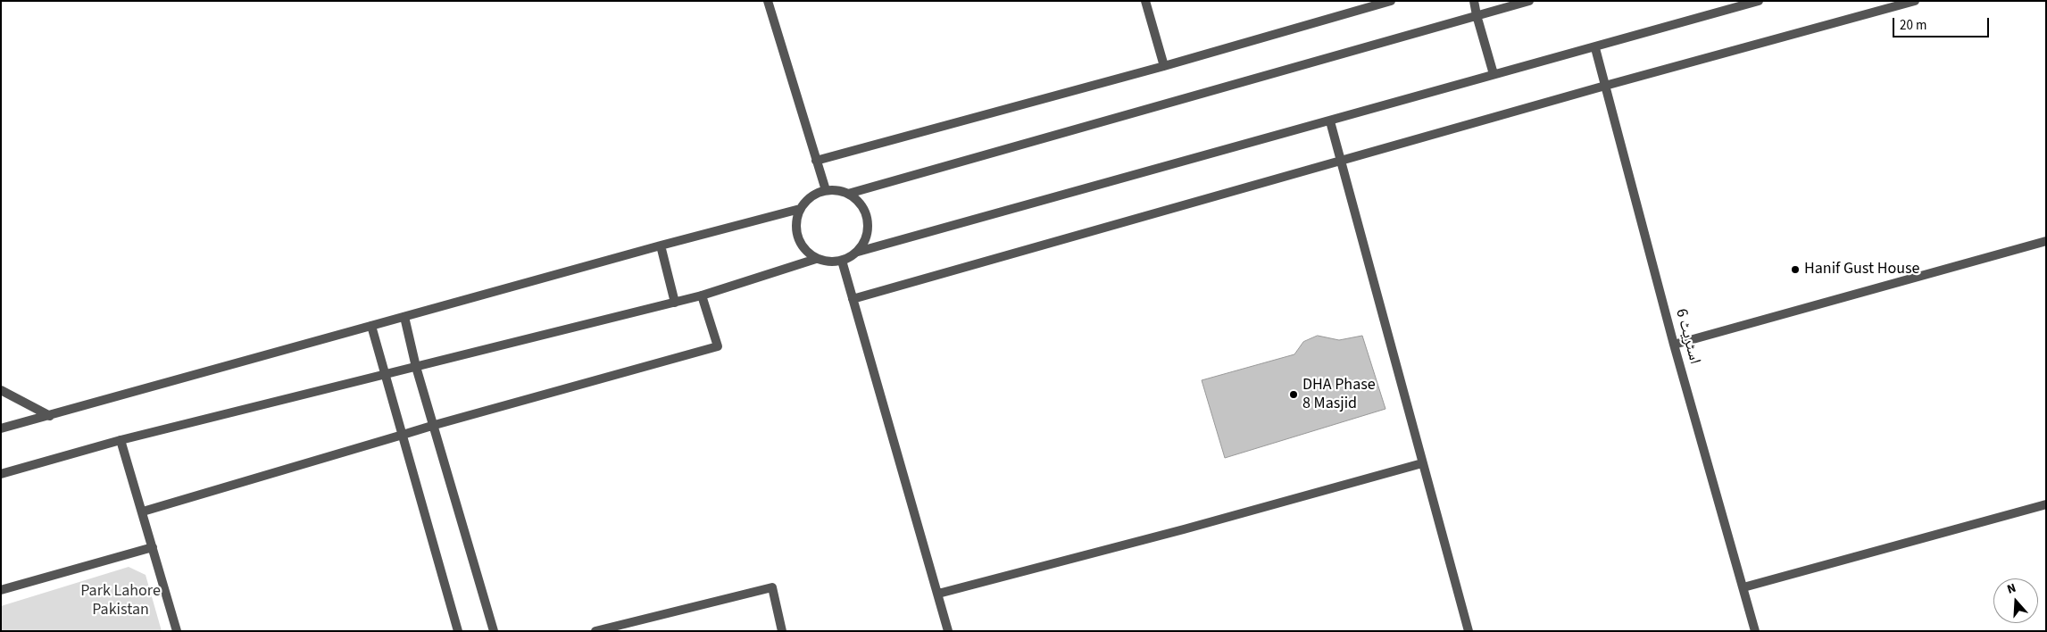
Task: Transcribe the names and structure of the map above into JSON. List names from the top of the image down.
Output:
{
  "streets": {
    "street": ["اسٹریٹ 6"]
  },
  "parks": ["Park Lahore Pakistan"],
  "places": ["Hanif Gust House", "DHA Phase 8 Masjid"],
  "scale_bar": "20 m",
  "north": "top"
}
